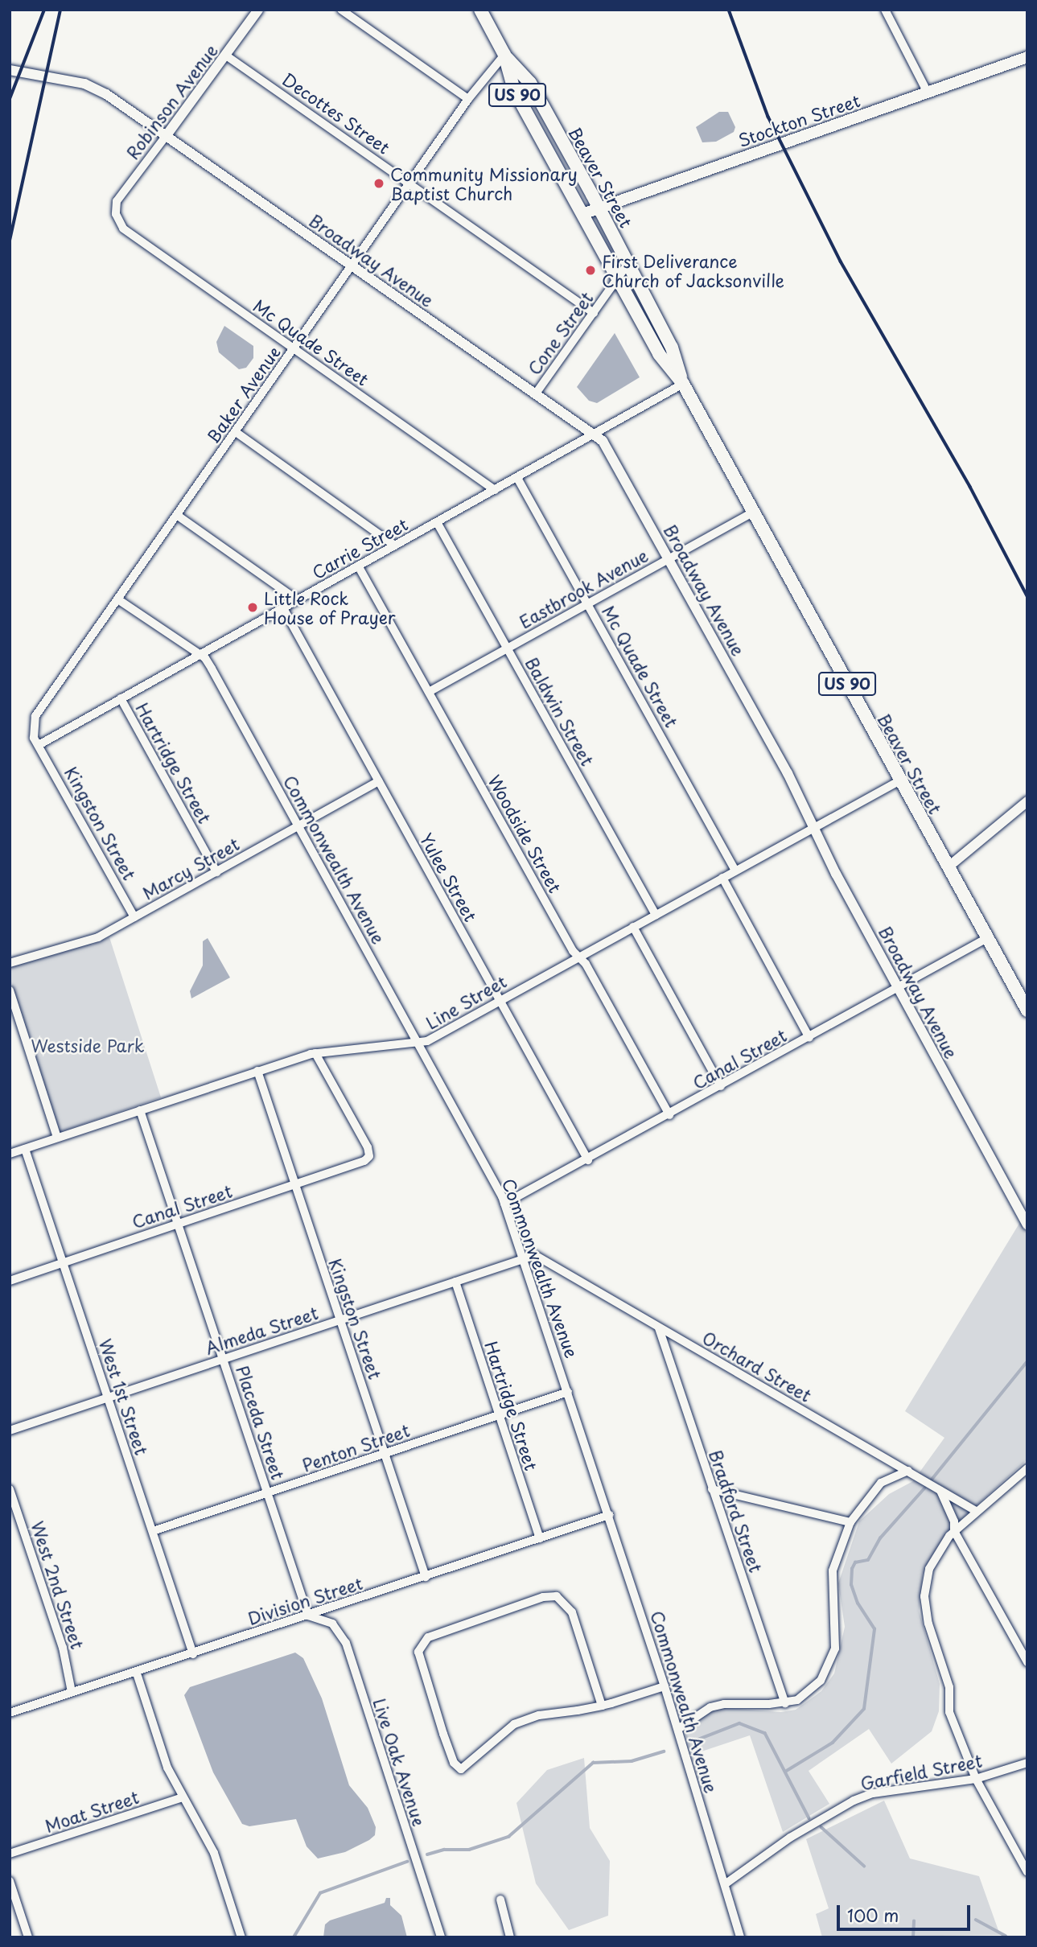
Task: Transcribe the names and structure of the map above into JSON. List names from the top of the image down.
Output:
{
  "streets": {
    "main road": ["US 90", "Stockton Street", "Beaver Street"],
    "street": [
      "Robinson Avenue",
      "Decottes Street",
      "Broadway Avenue",
      "Cone Street",
      "Mc Quade Street",
      "Baker Avenue",
      "Carrie Street",
      "Eastbrook Avenue",
      "Baldwin Street",
      "Hartridge Street",
      "Kingston Street",
      "Woodside Street",
      "Commonwealth Avenue",
      "Marcy Street",
      "Yulee Street",
      "Line Street",
      "Canal Street",
      "Almeda Street",
      "Orchard Street",
      "West 1st Street",
      "Placeda Street",
      "Penton Street",
      "Bradford Street",
      "West 2nd Street",
      "Division Street",
      "Live Oak Avenue",
      "Garfield Street",
      "Moat Street"
    ]
  },
  "crossings": [
    ["Robinson Avenue", "Decottes Street"],
    ["Robinson Avenue", "Broadway Avenue"],
    ["Robinson Avenue", "Mc Quade Street"],
    ["Decottes Street", "Cone Street"],
    ["Decottes Street", "Baker Avenue"],
    ["Stockton Street", "Beaver Street"],
    ["Beaver Street", "Cone Street"],
    ["Beaver Street", "Baker Avenue"],
    ["Beaver Street", "Carrie Street"],
    ["Beaver Street", "Eastbrook Avenue"],
    ["Beaver Street", "Line Street"],
    ["Beaver Street", "Canal Street"],
    ["Broadway Avenue", "Cone Street"],
    ["Broadway Avenue", "Baker Avenue"],
    ["Broadway Avenue", "Carrie Street"],
    ["Broadway Avenue", "Eastbrook Avenue"],
    ["Broadway Avenue", "Line Street"],
    ["Broadway Avenue", "Canal Street"],
    ["Mc Quade Street", "Baker Avenue"],
    ["Mc Quade Street", "Carrie Street"],
    ["Mc Quade Street", "Eastbrook Avenue"],
    ["Mc Quade Street", "Line Street"],
    ["Baker Avenue", "Carrie Street"],
    ["Baker Avenue", "Kingston Street"],
    ["Baker Avenue", "Commonwealth Avenue"],
    ["Carrie Street", "Baldwin Street"],
    ["Carrie Street", "Hartridge Street"],
    ["Carrie Street", "Kingston Street"],
    ["Carrie Street", "Woodside Street"],
    ["Carrie Street", "Commonwealth Avenue"],
    ["Carrie Street", "Yulee Street"],
    ["Eastbrook Avenue", "Baldwin Street"],
    ["Eastbrook Avenue", "Woodside Street"],
    ["Baldwin Street", "Line Street"],
    ["Hartridge Street", "Marcy Street"],
    ["Hartridge Street", "Almeda Street"],
    ["Hartridge Street", "Penton Street"],
    ["Hartridge Street", "Division Street"],
    ["Kingston Street", "Marcy Street"],
    ["Kingston Street", "Line Street"],
    ["Kingston Street", "Canal Street"],
    ["Kingston Street", "Almeda Street"],
    ["Kingston Street", "Penton Street"],
    ["Kingston Street", "Division Street"],
    ["Woodside Street", "Line Street"],
    ["Woodside Street", "Canal Street"],
    ["Commonwealth Avenue", "Marcy Street"],
    ["Commonwealth Avenue", "Line Street"],
    ["Commonwealth Avenue", "Canal Street"],
    ["Commonwealth Avenue", "Almeda Street"],
    ["Commonwealth Avenue", "Orchard Street"],
    ["Commonwealth Avenue", "Penton Street"],
    ["Commonwealth Avenue", "Division Street"],
    ["Commonwealth Avenue", "Garfield Street"],
    ["Marcy Street", "Yulee Street"],
    ["Yulee Street", "Line Street"],
    ["Yulee Street", "Canal Street"],
    ["Line Street", "Canal Street"],
    ["Line Street", "West 1st Street"],
    ["Line Street", "Placeda Street"],
    ["Canal Street", "West 1st Street"],
    ["Canal Street", "Placeda Street"],
    ["Almeda Street", "Orchard Street"],
    ["Almeda Street", "West 1st Street"],
    ["Almeda Street", "Placeda Street"],
    ["Orchard Street", "Bradford Street"],
    ["West 1st Street", "Penton Street"],
    ["West 1st Street", "Division Street"],
    ["Placeda Street", "Penton Street"],
    ["Placeda Street", "Division Street"],
    ["Placeda Street", "Live Oak Avenue"],
    ["West 2nd Street", "Division Street"],
    ["Division Street", "Live Oak Avenue"]
  ],
  "parks": ["Westside Park"],
  "places": ["Community Missionary Baptist Church", "First Deliverance Church of Jacksonville", "Little Rock House of Prayer"],
  "scale_bar": "100 m"
}
